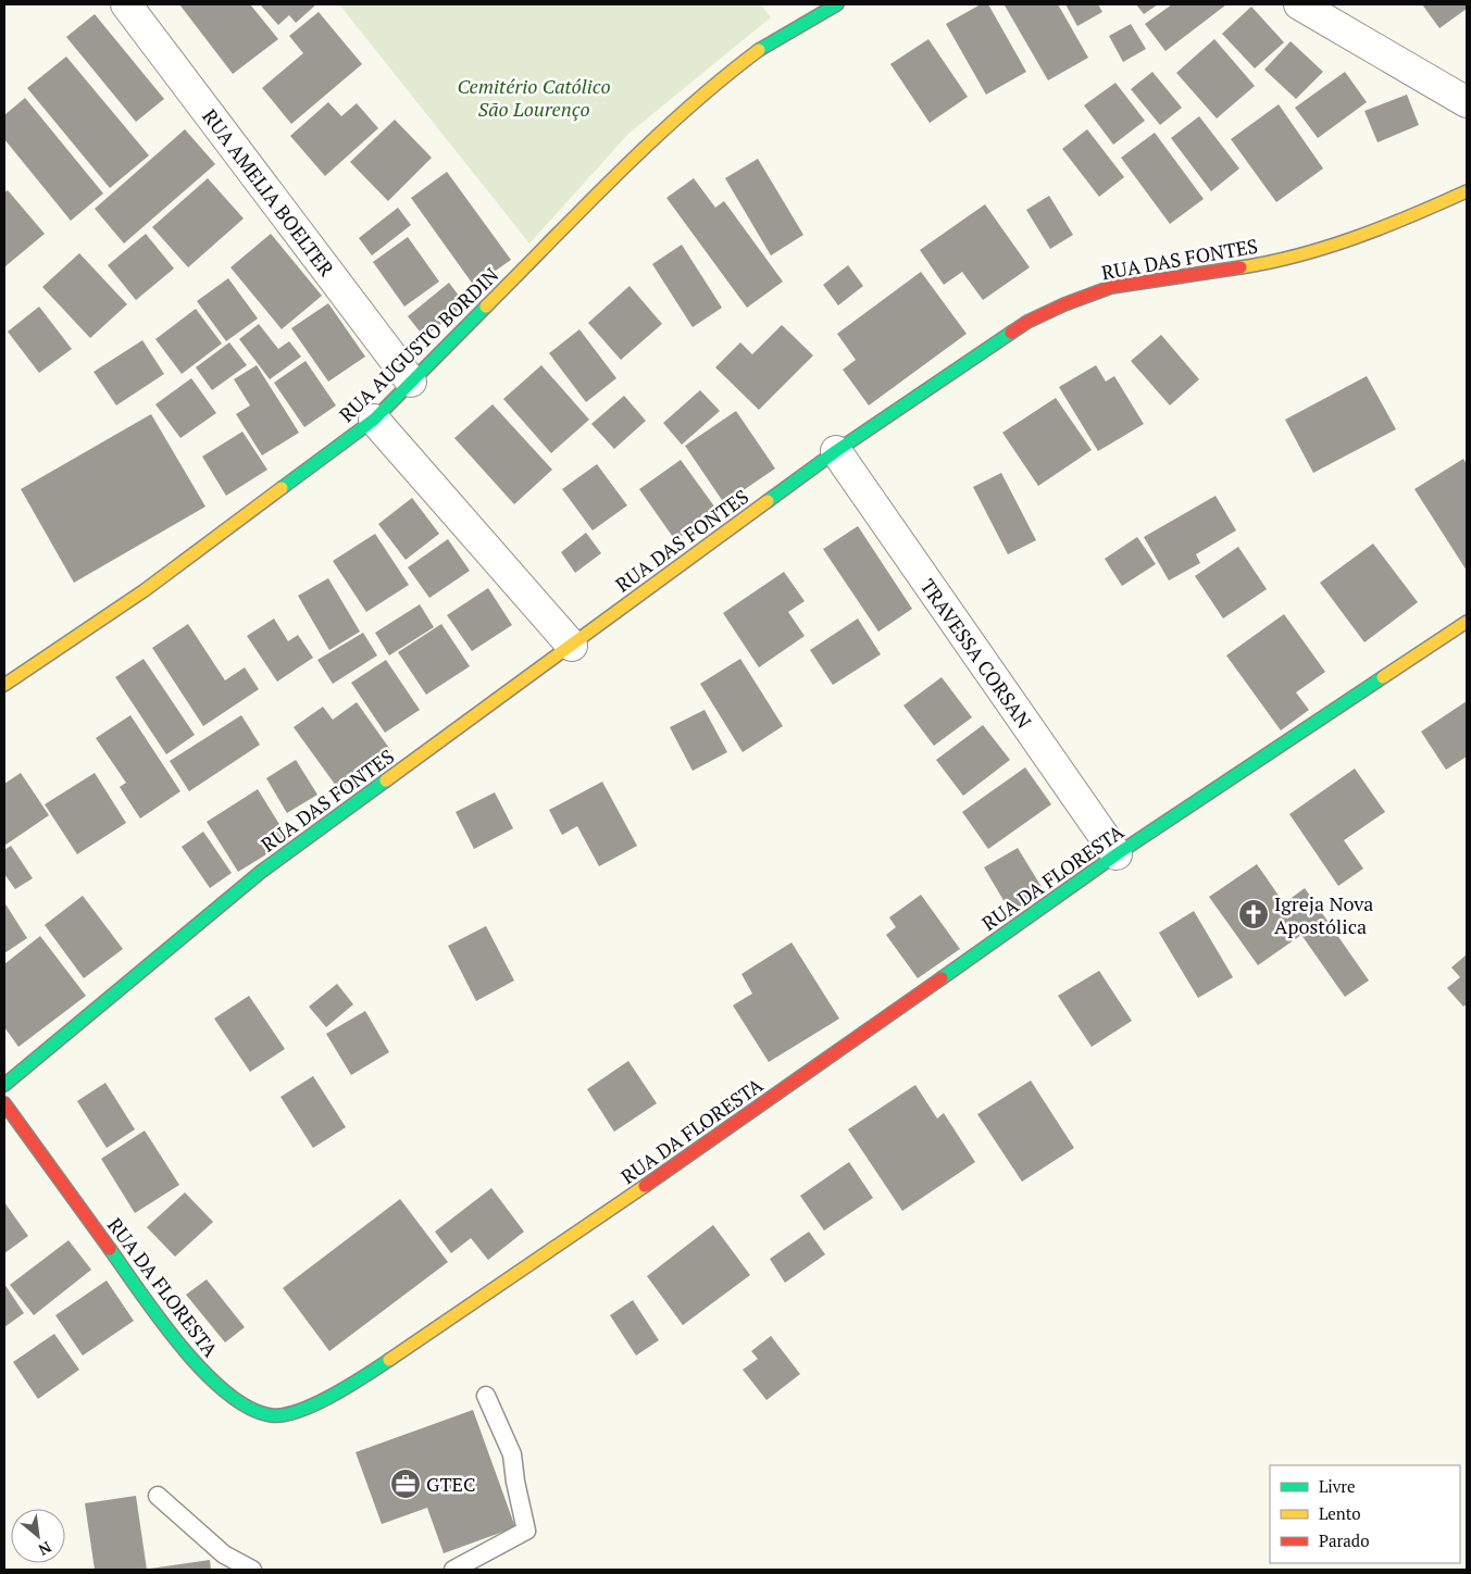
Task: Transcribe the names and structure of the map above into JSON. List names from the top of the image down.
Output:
{
  "streets": {
    "street": [
      "RUA AMELIA BOELTER",
      "RUA DAS FONTES",
      "RUA AUGUSTO BORDIN",
      "TRAVESSA CORSAN",
      "RUA DA FLORESTA"
    ]
  },
  "crossings": [
    ["RUA AMELIA BOELTER", "RUA AUGUSTO BORDIN"],
    ["RUA DAS FONTES", "TRAVESSA CORSAN"],
    ["TRAVESSA CORSAN", "RUA DA FLORESTA"]
  ],
  "parks": ["Cemitério Católico São Lourenço"],
  "places": {
    "church": ["Igreja Nova Apostólica"],
    "office": ["GTEC"]
  },
  "legend": ["Livre", "Lento", "Parado"],
  "north": "bottom right"
}
